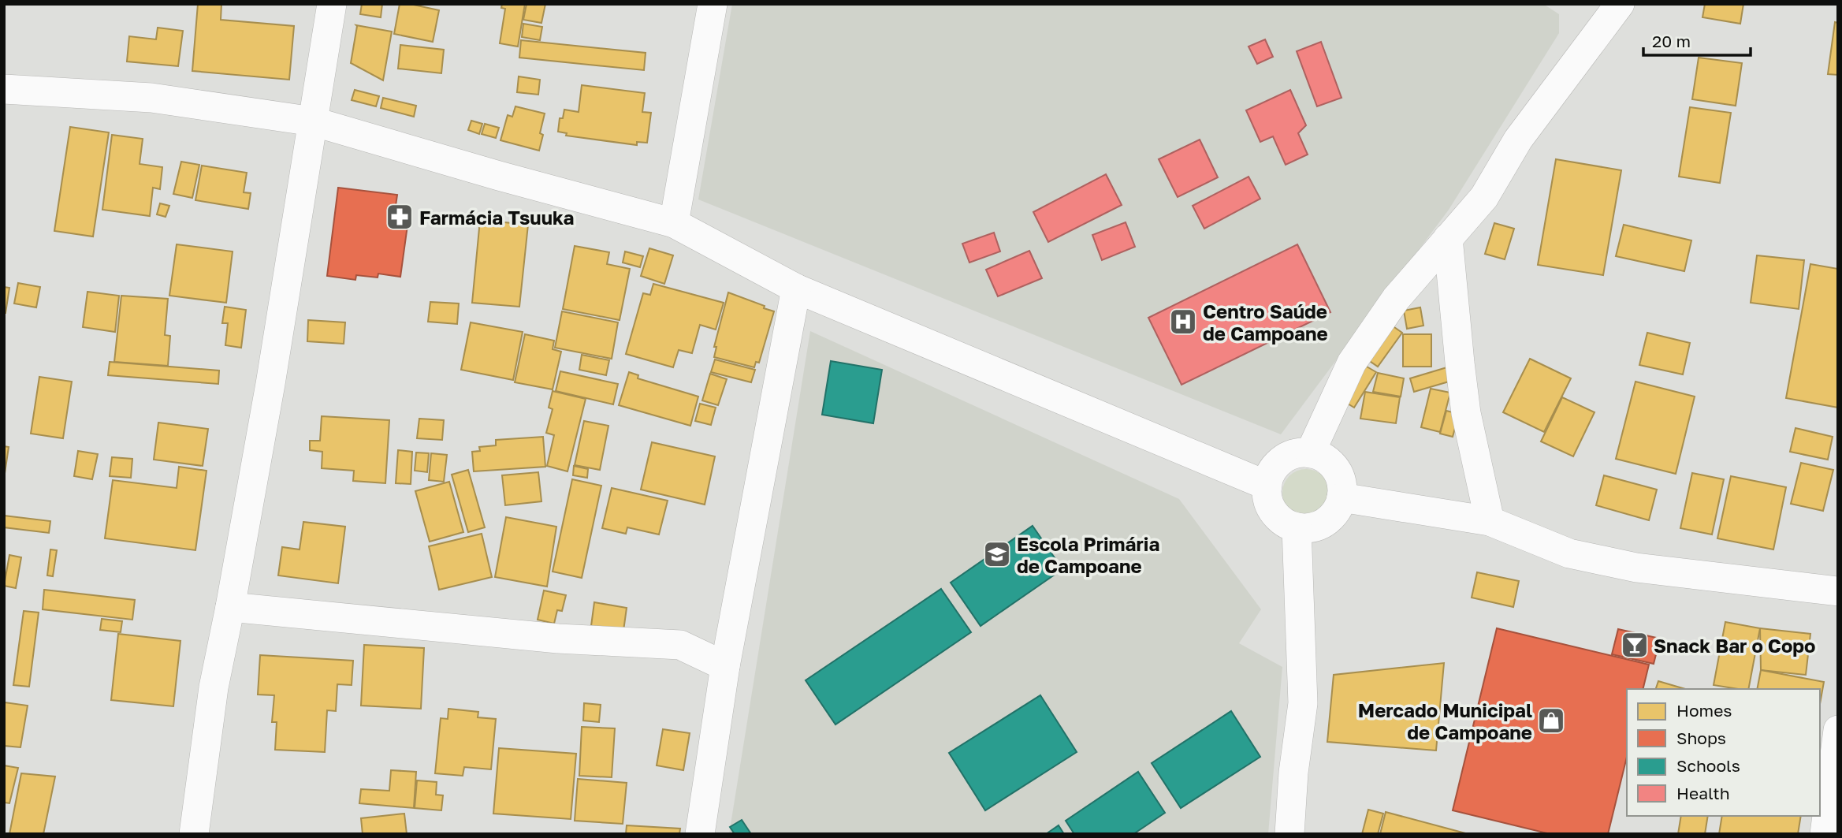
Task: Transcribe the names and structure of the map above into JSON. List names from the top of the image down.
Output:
{
  "places": {
    "pharmacy": ["Farmácia Tsuuka"],
    "hospital": ["Centro Saúde de Campoane"],
    "school or university": ["Escola Primária de Campoane"],
    "bar": ["Snack Bar o Copo"],
    "shop": ["Mercado Municipal de Campoane"]
  },
  "legend": [
    "Homes",
    "Shops",
    "Schools",
    "Health"
  ],
  "scale_bar": "20 m"
}
